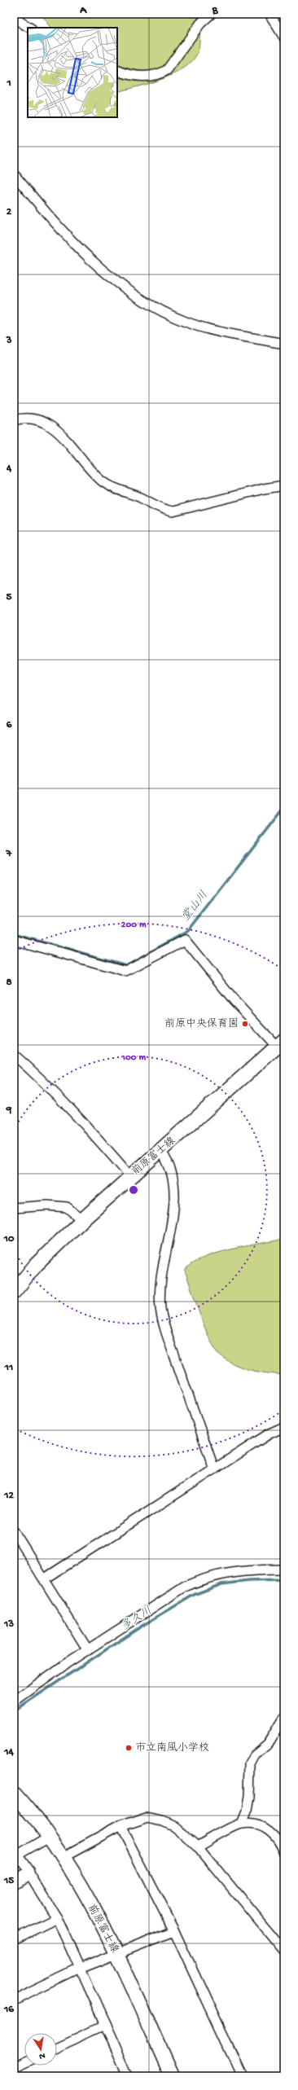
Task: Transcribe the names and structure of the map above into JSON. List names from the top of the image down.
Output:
{
  "streets": {
    "main road": ["前原富士線"]
  },
  "water": ["堂山川", "多久川"],
  "places": ["前原中央保育園", "市立南風小学校"],
  "north": "bottom",
  "grid": {
    "columns": ["A", "B"],
    "rows": [
      "1",
      "2",
      "3",
      "4",
      "5",
      "6",
      "7",
      "8",
      "9",
      "10",
      "11",
      "12",
      "13",
      "14",
      "15",
      "16"
    ]
  },
  "rings": ["200 m", "100 m"]
}
